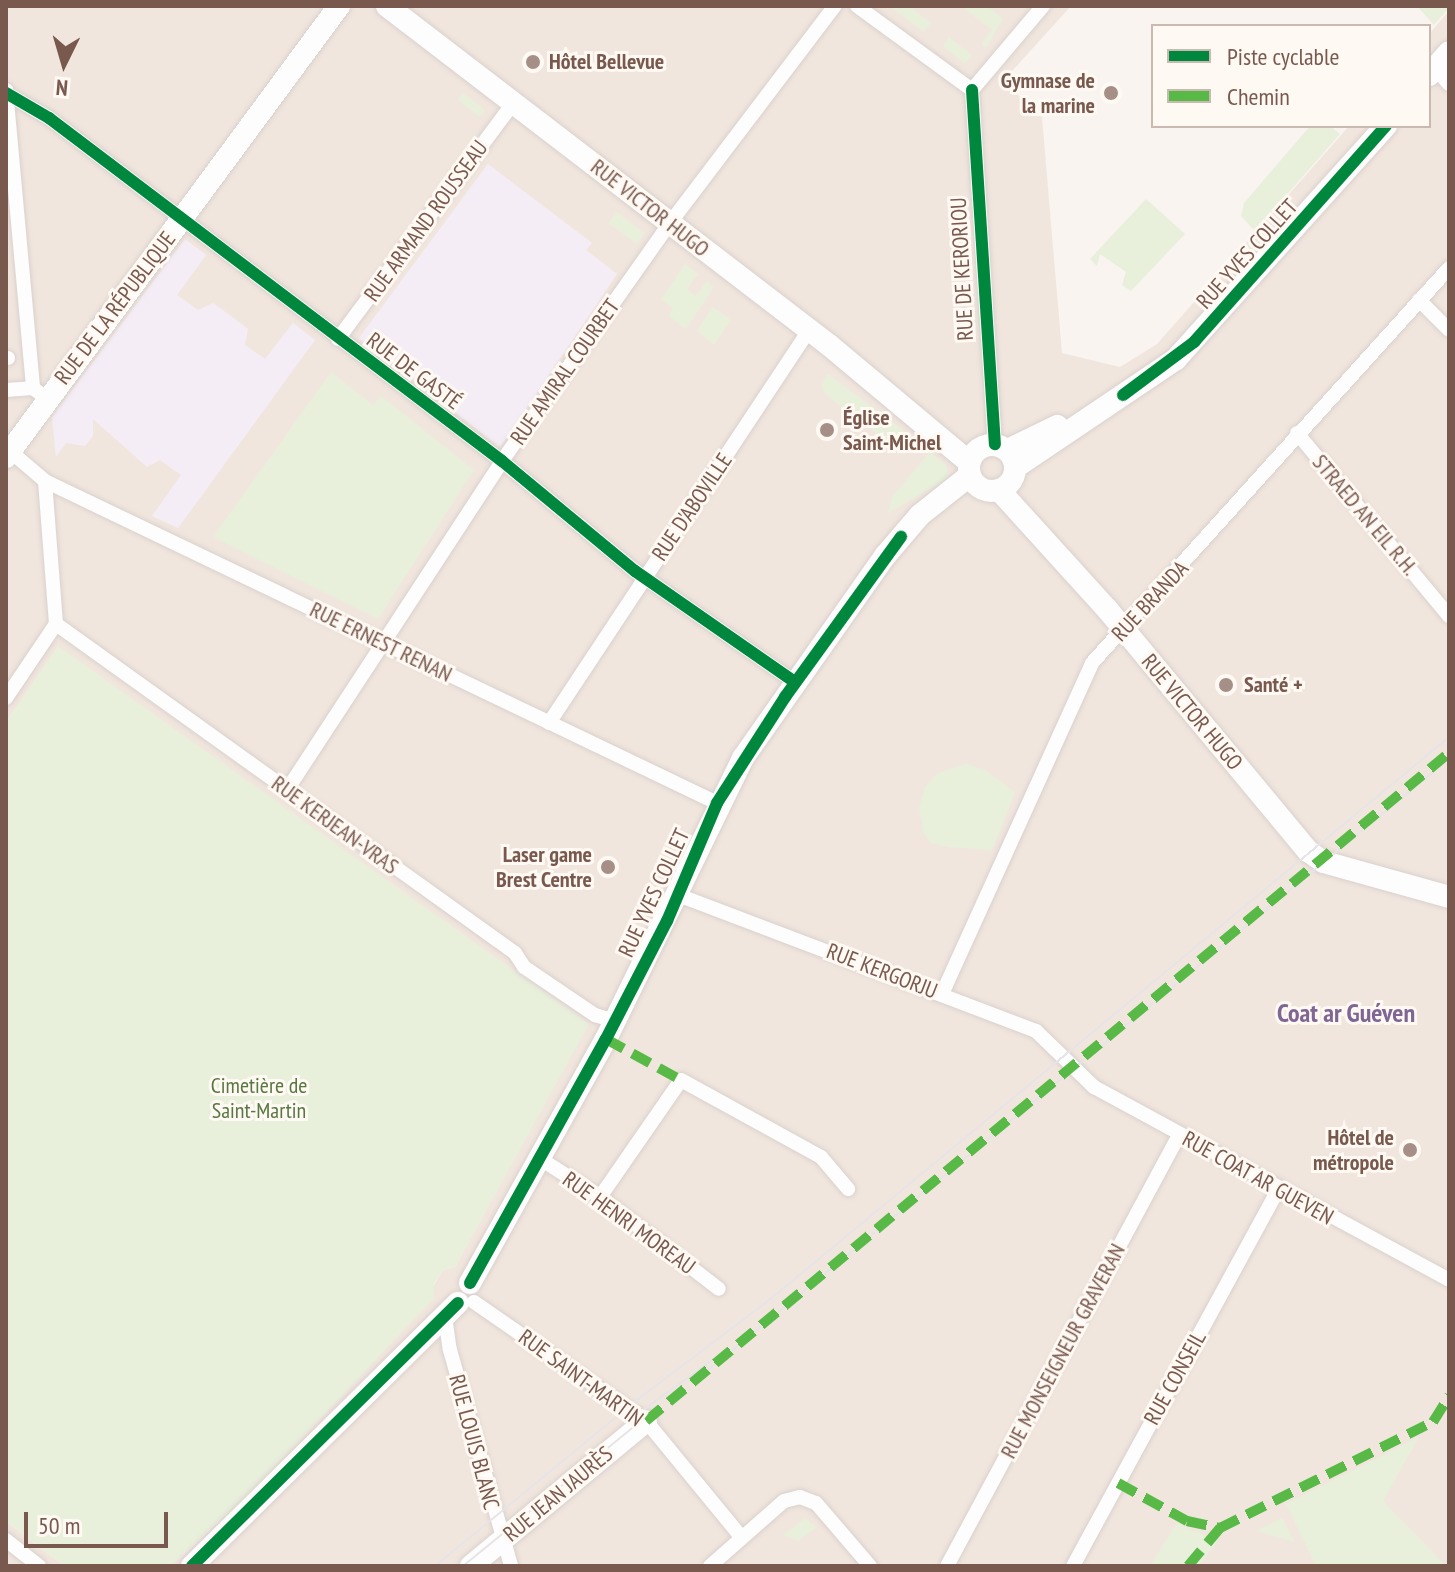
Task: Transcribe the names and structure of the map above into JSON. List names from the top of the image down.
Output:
{
  "streets": {
    "street": [
      "RUE VICTOR HUGO",
      "RUE ARMAND ROUSSEAU",
      "RUE YVES COLLET",
      "RUE DE KERORIOU",
      "RUE DE LA RÉPUBLIQUE",
      "RUE DE GASTÉ",
      "RUE AMIRAL COURBET",
      "RUE D'ABOVILLE",
      "STRAED AN EIL R.H.",
      "RUE BRANDA",
      "RUE ERNEST RENAN",
      "RUE KERJEAN-VRAS",
      "RUE KERGORJU",
      "RUE COAT AR GUEVEN",
      "RUE HENRI MOREAU",
      "RUE MONSEIGNEUR GRAVERAN",
      "RUE SAINT-MARTIN",
      "RUE CONSEIL",
      "RUE LOUIS BLANC",
      "RUE JEAN JAURÈS"
    ]
  },
  "crossings": [
    ["RUE VICTOR HUGO", "RUE ARMAND ROUSSEAU"],
    ["RUE VICTOR HUGO", "RUE YVES COLLET"],
    ["RUE VICTOR HUGO", "RUE DE KERORIOU"],
    ["RUE VICTOR HUGO", "RUE AMIRAL COURBET"],
    ["RUE VICTOR HUGO", "RUE D'ABOVILLE"],
    ["RUE VICTOR HUGO", "RUE BRANDA"],
    ["RUE ARMAND ROUSSEAU", "RUE DE GASTÉ"],
    ["RUE YVES COLLET", "RUE DE KERORIOU"],
    ["RUE YVES COLLET", "RUE DE GASTÉ"],
    ["RUE YVES COLLET", "RUE ERNEST RENAN"],
    ["RUE YVES COLLET", "RUE KERJEAN-VRAS"],
    ["RUE YVES COLLET", "RUE KERGORJU"],
    ["RUE YVES COLLET", "RUE HENRI MOREAU"],
    ["RUE YVES COLLET", "RUE SAINT-MARTIN"],
    ["RUE YVES COLLET", "RUE LOUIS BLANC"],
    ["RUE DE LA RÉPUBLIQUE", "RUE DE GASTÉ"],
    ["RUE DE LA RÉPUBLIQUE", "RUE ERNEST RENAN"],
    ["RUE DE GASTÉ", "RUE AMIRAL COURBET"],
    ["RUE DE GASTÉ", "RUE D'ABOVILLE"],
    ["RUE AMIRAL COURBET", "RUE ERNEST RENAN"],
    ["RUE AMIRAL COURBET", "RUE KERJEAN-VRAS"],
    ["RUE D'ABOVILLE", "RUE ERNEST RENAN"],
    ["STRAED AN EIL R.H.", "RUE BRANDA"],
    ["RUE BRANDA", "RUE KERGORJU"],
    ["RUE KERGORJU", "RUE COAT AR GUEVEN"],
    ["RUE COAT AR GUEVEN", "RUE MONSEIGNEUR GRAVERAN"],
    ["RUE COAT AR GUEVEN", "RUE CONSEIL"],
    ["RUE SAINT-MARTIN", "RUE LOUIS BLANC"],
    ["RUE SAINT-MARTIN", "RUE JEAN JAURÈS"],
    ["RUE LOUIS BLANC", "RUE JEAN JAURÈS"]
  ],
  "districts": ["Coat ar Guéven"],
  "parks": ["Cimetière de Saint-Martin"],
  "places": [
    "Hôtel Bellevue",
    "Gymnase de la marine",
    "Église Saint-Michel",
    "Santé +",
    "Laser game Brest Centre",
    "Hôtel de métropole"
  ],
  "legend": ["Piste cyclable", "Chemin"],
  "scale_bar": "50 m",
  "north": "bottom"
}
